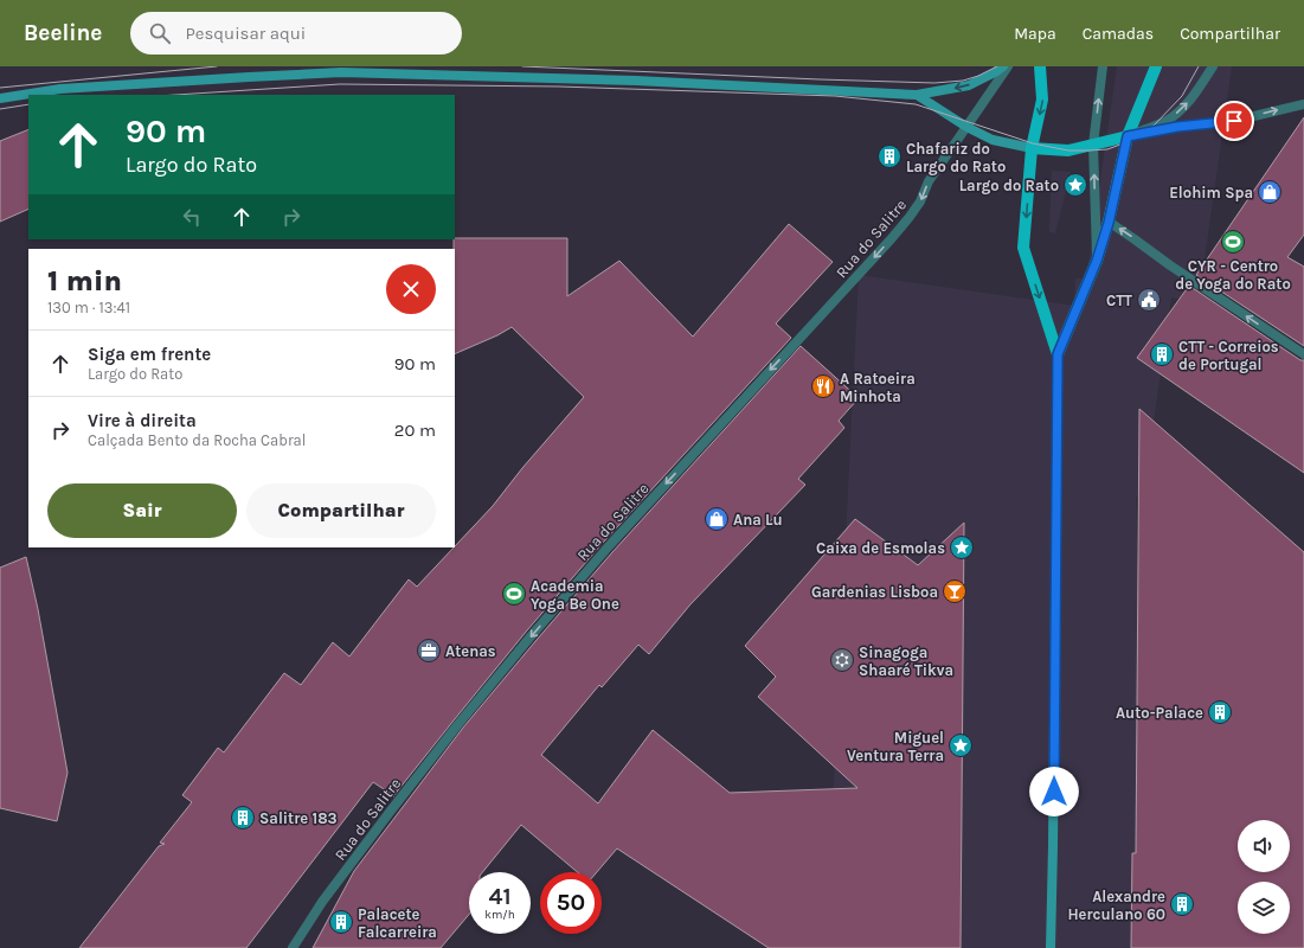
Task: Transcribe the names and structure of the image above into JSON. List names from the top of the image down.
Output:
{
  "streets": {
    "street": ["Rua do Salitre"]
  },
  "one_way": ["Rua do Salitre"],
  "places": {
    "building": [
      "Chafariz do Largo do Rato",
      "CTT - Correios de Portugal",
      "Auto-Palace",
      "Salitre 183",
      "Alexandre Herculano 60",
      "Palacete Falcarreira"
    ],
    "place": ["Largo do Rato", "Caixa de Esmolas", "Miguel Ventura Terra"],
    "shop": ["Elohim Spa", "Ana Lu"],
    "sports": ["CYR - Centro de Yoga do Rato", "Academia Yoga Be One"],
    "public building": ["CTT"],
    "restaurant": ["A Ratoeira Minhota"],
    "bar": ["Gardenias Lisboa"],
    "office": ["Atenas"],
    "synagogue": ["Sinagoga Shaaré Tikva"]
  },
  "page": {
    "header": "Beeline",
    "search": "Pesquisar aqui",
    "nav": ["Mapa", "Camadas", "Compartilhar"],
    "turn": ["90 m", "Largo do Rato"],
    "heading": ["1 min", "130 m · 13:41"],
    "list": [
      {
        "name": "Siga em frente",
        "note": "Largo do Rato",
        "value": "90 m"
      },
      {
        "name": "Vire à direita",
        "note": "Calçada Bento da Rocha Cabral",
        "value": "20 m"
      }
    ],
    "buttons": ["Sair", "Compartilhar"],
    "speed": "41 km/h",
    "limit": "50"
  }
}
